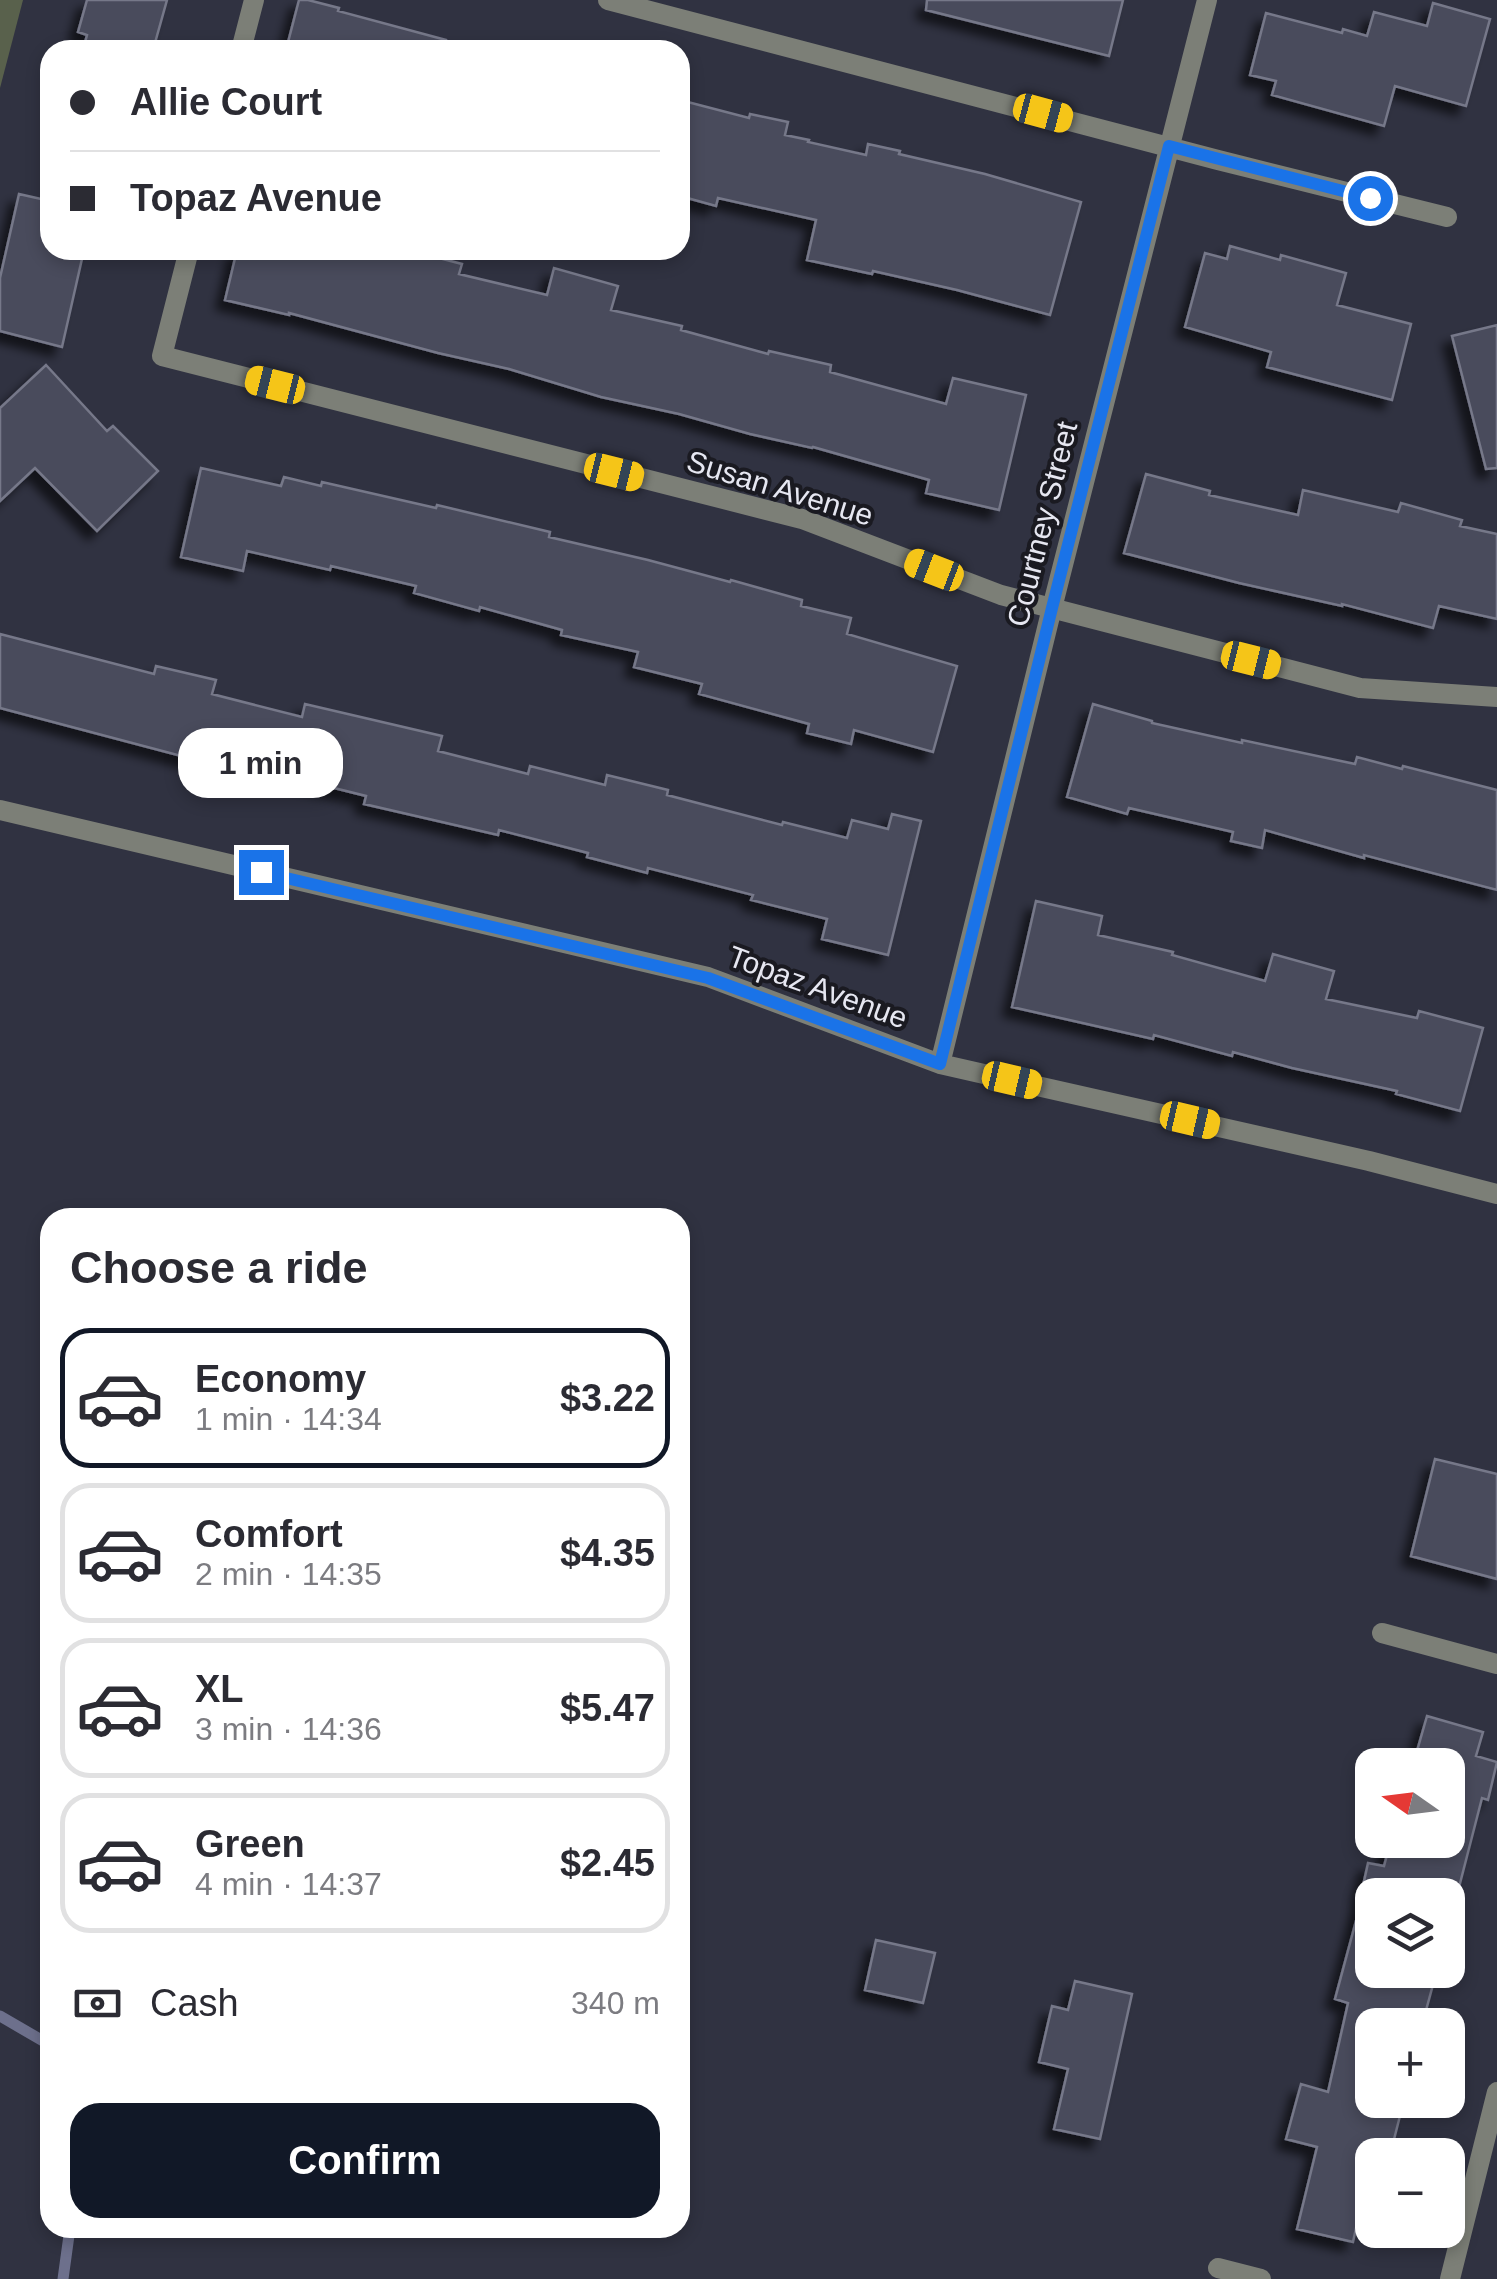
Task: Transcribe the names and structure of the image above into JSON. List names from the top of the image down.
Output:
{
  "streets": {
    "street": ["Susan Avenue", "Courtney Street", "Topaz Avenue"]
  },
  "crossings": [
    ["Susan Avenue", "Courtney Street"],
    ["Courtney Street", "Topaz Avenue"]
  ],
  "north": "left",
  "page": {
    "banner": ["Allie Court", "Topaz Avenue"],
    "bubble": "1 min",
    "heading": "Choose a ride",
    "list": [
      {
        "name": "Economy",
        "note": "1 min · 14:34",
        "value": "$3.22"
      },
      {
        "name": "Comfort",
        "note": "2 min · 14:35",
        "value": "$4.35"
      },
      {
        "name": "XL",
        "note": "3 min · 14:36",
        "value": "$5.47"
      },
      {
        "name": "Green",
        "note": "4 min · 14:37",
        "value": "$2.45"
      }
    ],
    "map_buttons": ["+", "−"],
    "pay": ["Cash", "340 m"],
    "buttons": "Confirm"
  }
}
